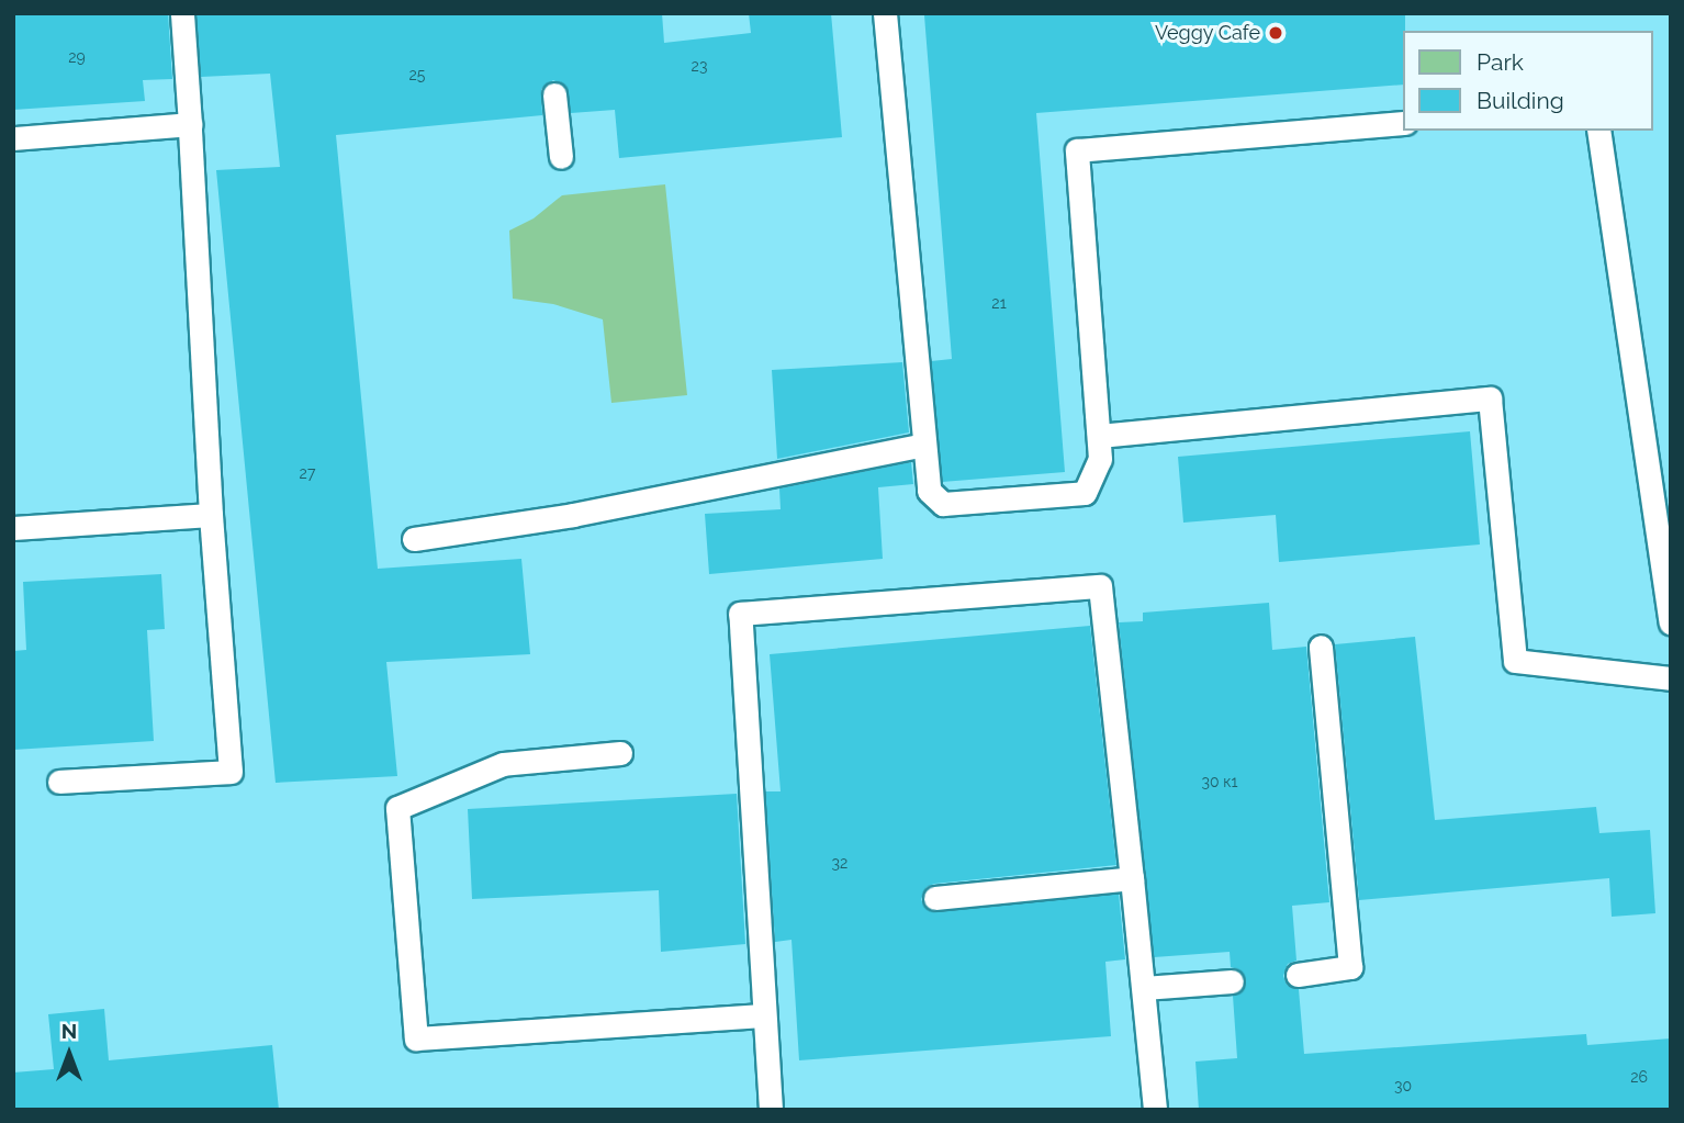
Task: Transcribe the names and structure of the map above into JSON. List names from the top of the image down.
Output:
{
  "places": ["Veggy Cafe"],
  "house_numbers": [
    "29",
    "23",
    "25",
    "21",
    "27",
    "30 к1",
    "32",
    "26",
    "30"
  ],
  "legend": ["Park", "Building"],
  "north": "top"
}
